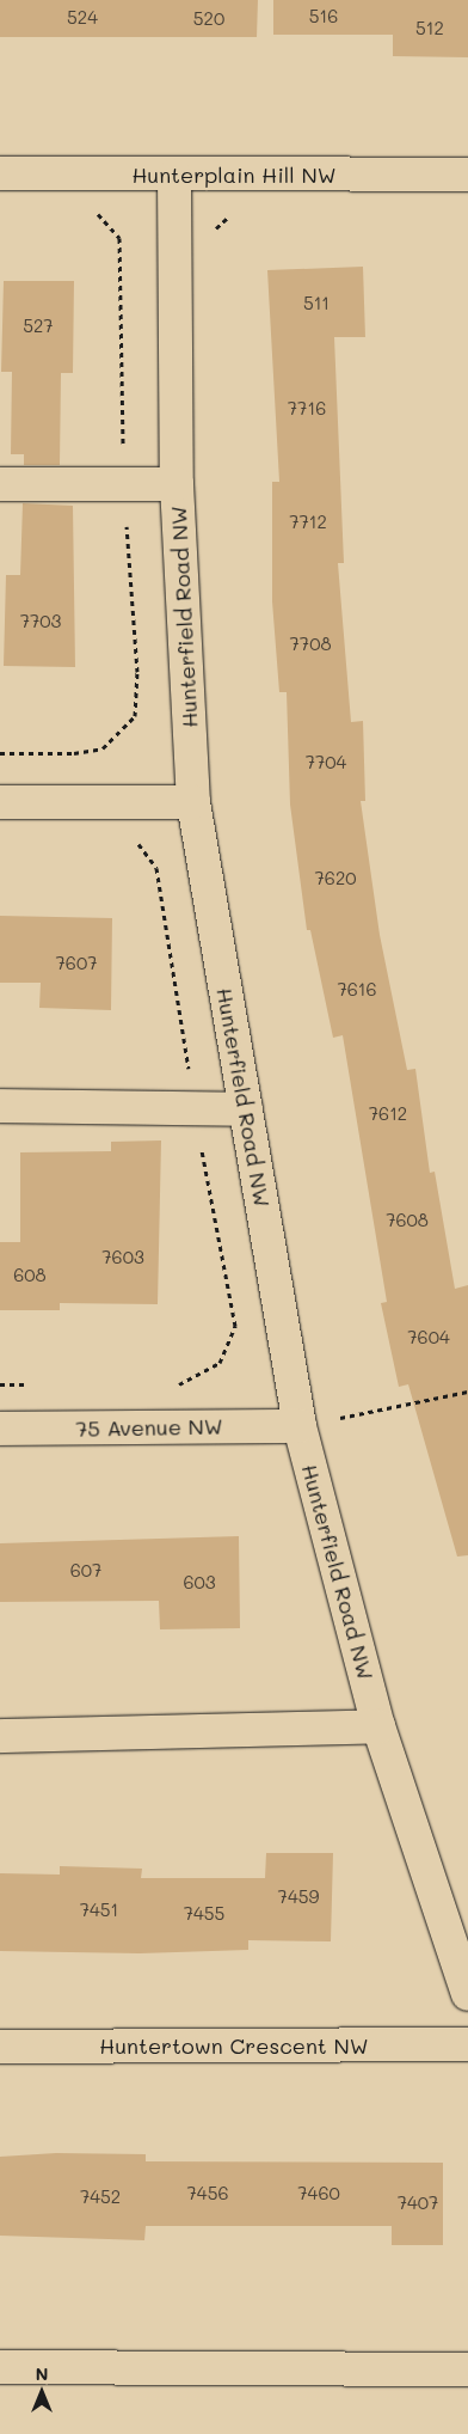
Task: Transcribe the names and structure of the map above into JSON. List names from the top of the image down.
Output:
{
  "streets": {
    "street": [
      "Hunterplain Hill NW",
      "Hunterfield Road NW",
      "75 Avenue NW",
      "Huntertown Crescent NW"
    ]
  },
  "crossings": [
    ["Hunterplain Hill NW", "Hunterfield Road NW"],
    ["Hunterfield Road NW", "75 Avenue NW"]
  ],
  "house_numbers": [
    "516",
    "524",
    "520",
    "512",
    "511",
    "527",
    "7716",
    "7712",
    "7703",
    "7708",
    "7704",
    "7620",
    "7607",
    "7616",
    "7612",
    "7608",
    "7603",
    "608",
    "7604",
    "607",
    "603",
    "7459",
    "7451",
    "7455",
    "7456",
    "7460",
    "7452",
    "7407"
  ],
  "north": "top"
}
